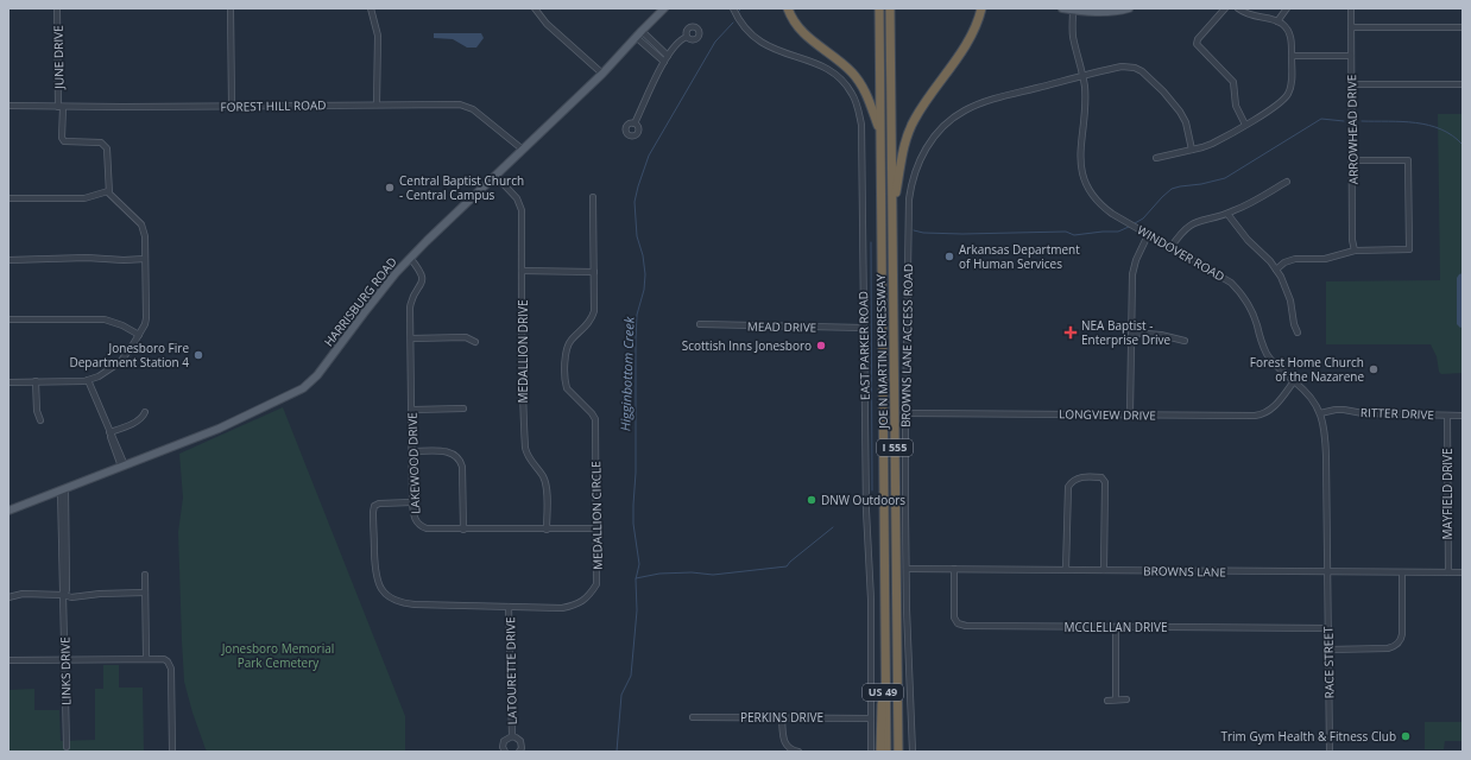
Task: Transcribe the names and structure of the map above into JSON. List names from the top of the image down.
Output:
{
  "streets": {
    "highway": ["JOE N MARTIN EXPRESSWAY", "I 555", "US 49"],
    "main road": ["HARRISBURG ROAD"],
    "street": [
      "JUNE DRIVE",
      "FOREST HILL ROAD",
      "ARROWHEAD DRIVE",
      "WINDOVER ROAD",
      "MEAD DRIVE",
      "EAST PARKER ROAD",
      "BROWNS LANE ACCESS ROAD",
      "MEDALLION DRIVE",
      "RITTER DRIVE",
      "LONGVIEW DRIVE",
      "LAKEWOOD DRIVE",
      "MAYFIELD DRIVE",
      "MEDALLION CIRCLE",
      "BROWNS LANE",
      "MCCLELLAN DRIVE",
      "RACE STREET",
      "LINKS DRIVE",
      "LATOURETTE DRIVE",
      "PERKINS DRIVE"
    ]
  },
  "crossings": [
    ["JUNE DRIVE", "FOREST HILL ROAD"],
    ["FOREST HILL ROAD", "HARRISBURG ROAD"],
    ["WINDOVER ROAD", "BROWNS LANE ACCESS ROAD"],
    ["WINDOVER ROAD", "RITTER DRIVE"],
    ["WINDOVER ROAD", "LONGVIEW DRIVE"],
    ["WINDOVER ROAD", "BROWNS LANE"],
    ["WINDOVER ROAD", "RACE STREET"],
    ["HARRISBURG ROAD", "MEDALLION DRIVE"],
    ["HARRISBURG ROAD", "LAKEWOOD DRIVE"],
    ["HARRISBURG ROAD", "LINKS DRIVE"],
    ["MEAD DRIVE", "EAST PARKER ROAD"],
    ["EAST PARKER ROAD", "PERKINS DRIVE"],
    ["BROWNS LANE ACCESS ROAD", "LONGVIEW DRIVE"],
    ["BROWNS LANE ACCESS ROAD", "BROWNS LANE"],
    ["MEDALLION DRIVE", "LAKEWOOD DRIVE"],
    ["JOE N MARTIN EXPRESSWAY", "US 49"],
    ["RITTER DRIVE", "MAYFIELD DRIVE"],
    ["LAKEWOOD DRIVE", "MEDALLION CIRCLE"],
    ["MAYFIELD DRIVE", "BROWNS LANE"],
    ["MEDALLION CIRCLE", "LATOURETTE DRIVE"],
    ["BROWNS LANE", "MCCLELLAN DRIVE"],
    ["BROWNS LANE", "RACE STREET"],
    ["MCCLELLAN DRIVE", "RACE STREET"]
  ],
  "water": ["Higginbottom Creek"],
  "parks": ["Jonesboro Memorial Park Cemetery"],
  "places": {
    "other": [
      "Central Baptist Church - Central Campus",
      "Arkansas Department of Human Services",
      "Scottish Inns Jonesboro",
      "Jonesboro Fire Department Station 4",
      "Forest Home Church of the Nazarene",
      "DNW Outdoors",
      "Trim Gym Health & Fitness Club"
    ],
    "health": ["NEA Baptist - Enterprise Drive"]
  }
}
